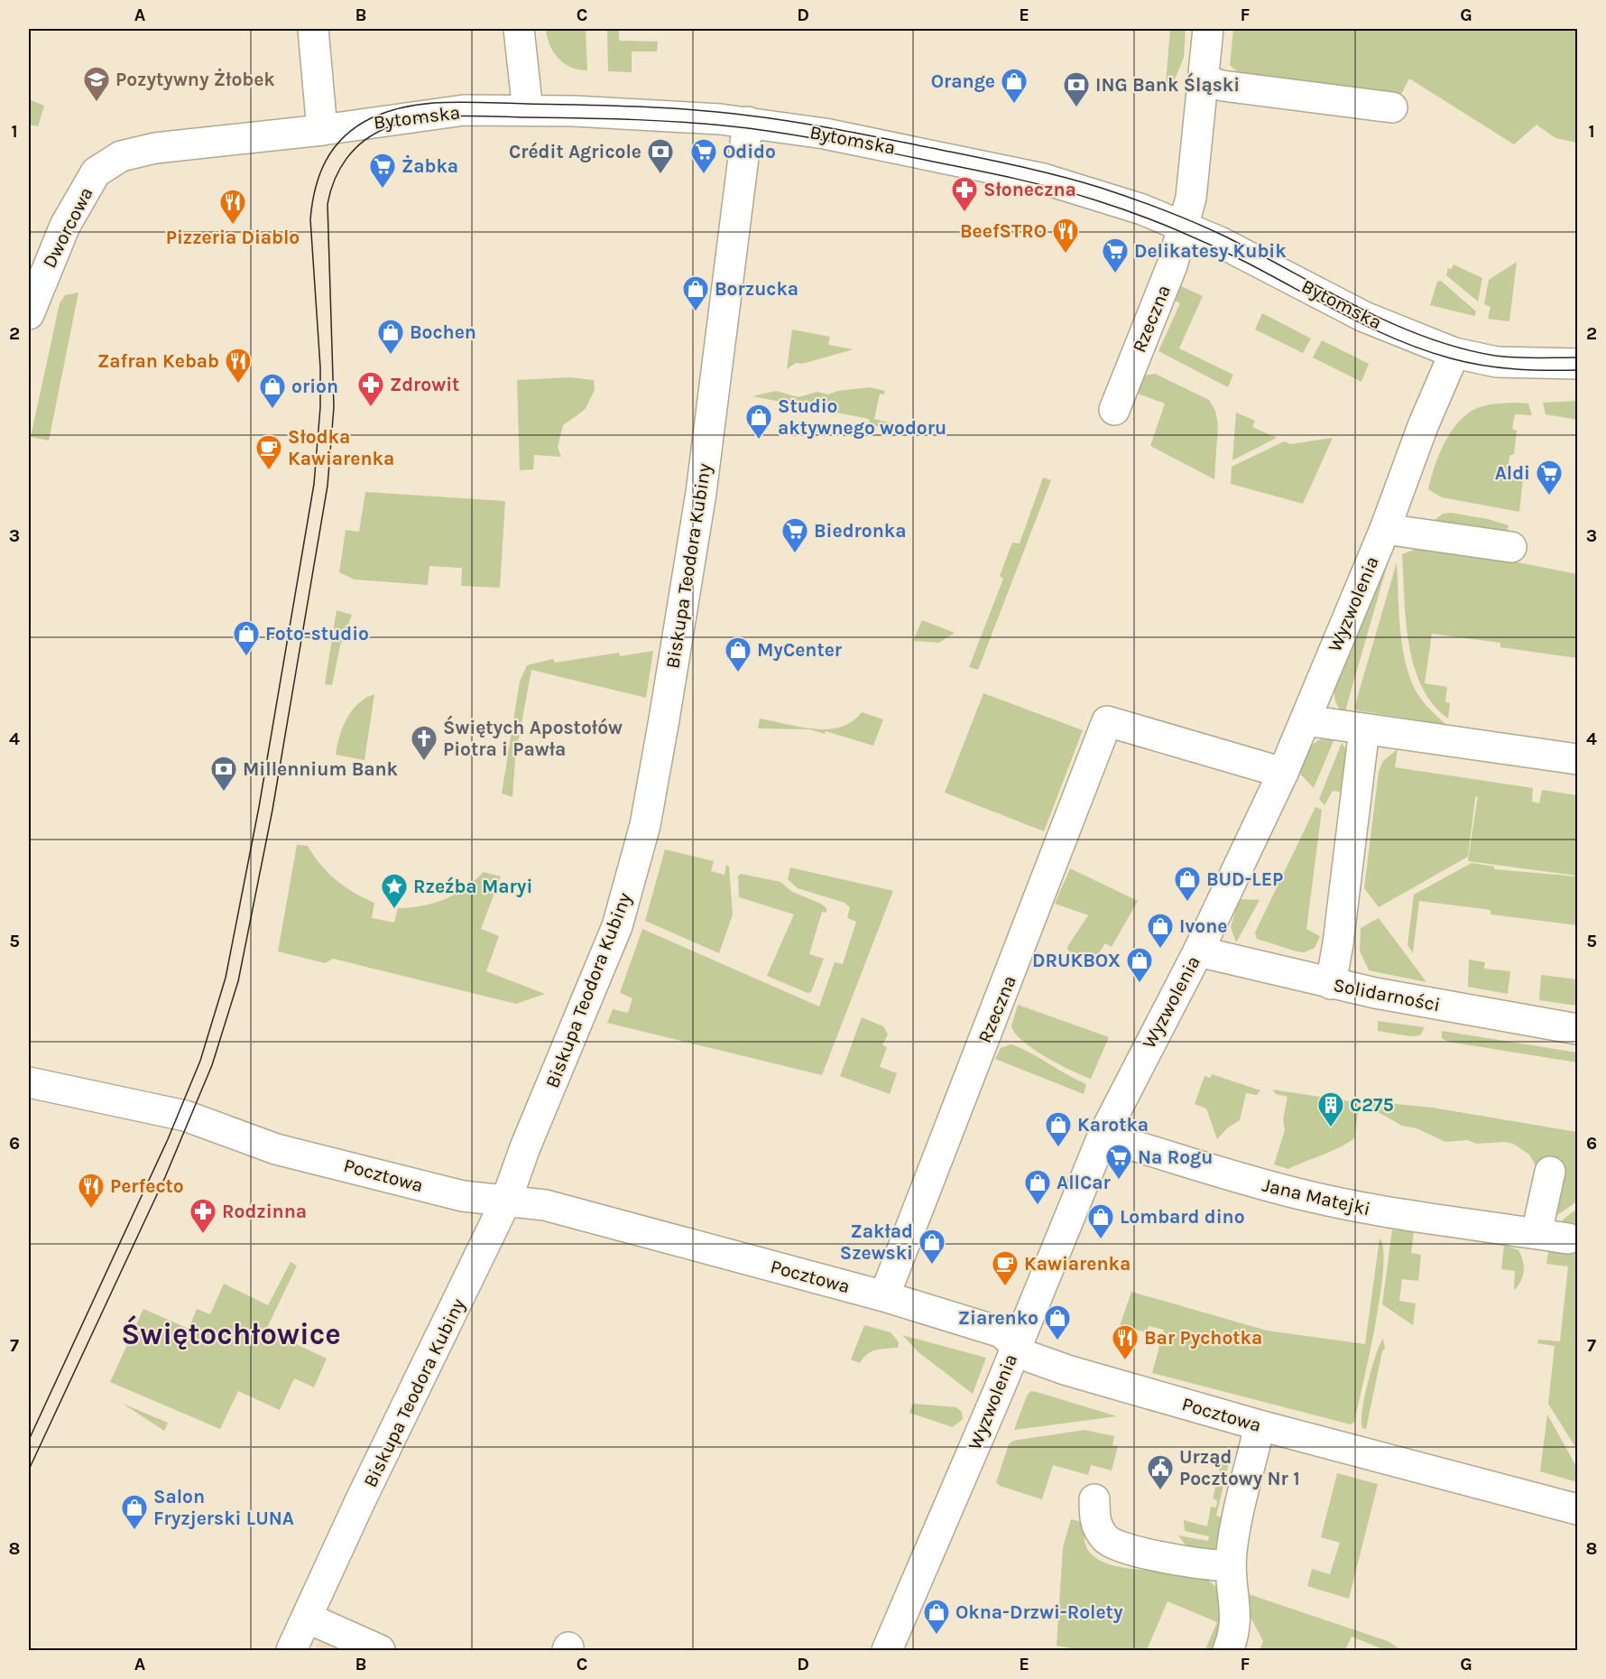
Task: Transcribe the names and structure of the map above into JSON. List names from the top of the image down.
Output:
{
  "streets": {
    "street": [
      "Bytomska",
      "Dworcowa",
      "Rzeczna",
      "Biskupa Teodora Kubiny",
      "Wyzwolenia",
      "Solidarności",
      "Pocztowa",
      "Jana Matejki"
    ]
  },
  "crossings": [
    ["Bytomska", "Dworcowa"],
    ["Bytomska", "Rzeczna"],
    ["Bytomska", "Biskupa Teodora Kubiny"],
    ["Bytomska", "Wyzwolenia"],
    ["Rzeczna", "Wyzwolenia"],
    ["Rzeczna", "Pocztowa"],
    ["Biskupa Teodora Kubiny", "Pocztowa"],
    ["Wyzwolenia", "Solidarności"],
    ["Wyzwolenia", "Pocztowa"],
    ["Wyzwolenia", "Jana Matejki"]
  ],
  "districts": ["Świętochłowice"],
  "places": {
    "school or university": ["Pozytywny Żłobek"],
    "shop": [
      "Orange",
      "Borzucka",
      "Bochen",
      "orion",
      "Studio aktywnego wodoru",
      "Foto-studio",
      "MyCenter",
      "BUD-LEP",
      "Ivone",
      "DRUKBOX",
      "Karotka",
      "AllCar",
      "Lombard dino",
      "Zakład Szewski",
      "Ziarenko",
      "Salon Fryzjerski LUNA",
      "Okna-Drzwi-Rolety"
    ],
    "bank": ["ING Bank Śląski", "Crédit Agricole", "Millennium Bank"],
    "supermarket": [
      "Odido",
      "Żabka",
      "Delikatesy Kubik",
      "Aldi",
      "Biedronka",
      "Na Rogu"
    ],
    "pharmacy": ["Słoneczna", "Zdrowit", "Rodzinna"],
    "restaurant": [
      "Pizzeria Diablo",
      "BeefSTRO",
      "Zafran Kebab",
      "Perfecto",
      "Bar Pychotka"
    ],
    "cafe": ["Słodka Kawiarenka", "Kawiarenka"],
    "church": ["Świętych Apostołów Piotra i Pawła"],
    "place": ["Rzeźba Maryi"],
    "building": ["C275"],
    "public building": ["Urząd Pocztowy Nr 1"]
  },
  "grid": {
    "columns": [
      "A",
      "B",
      "C",
      "D",
      "E",
      "F",
      "G"
    ],
    "rows": [
      "1",
      "2",
      "3",
      "4",
      "5",
      "6",
      "7",
      "8"
    ]
  }
}
